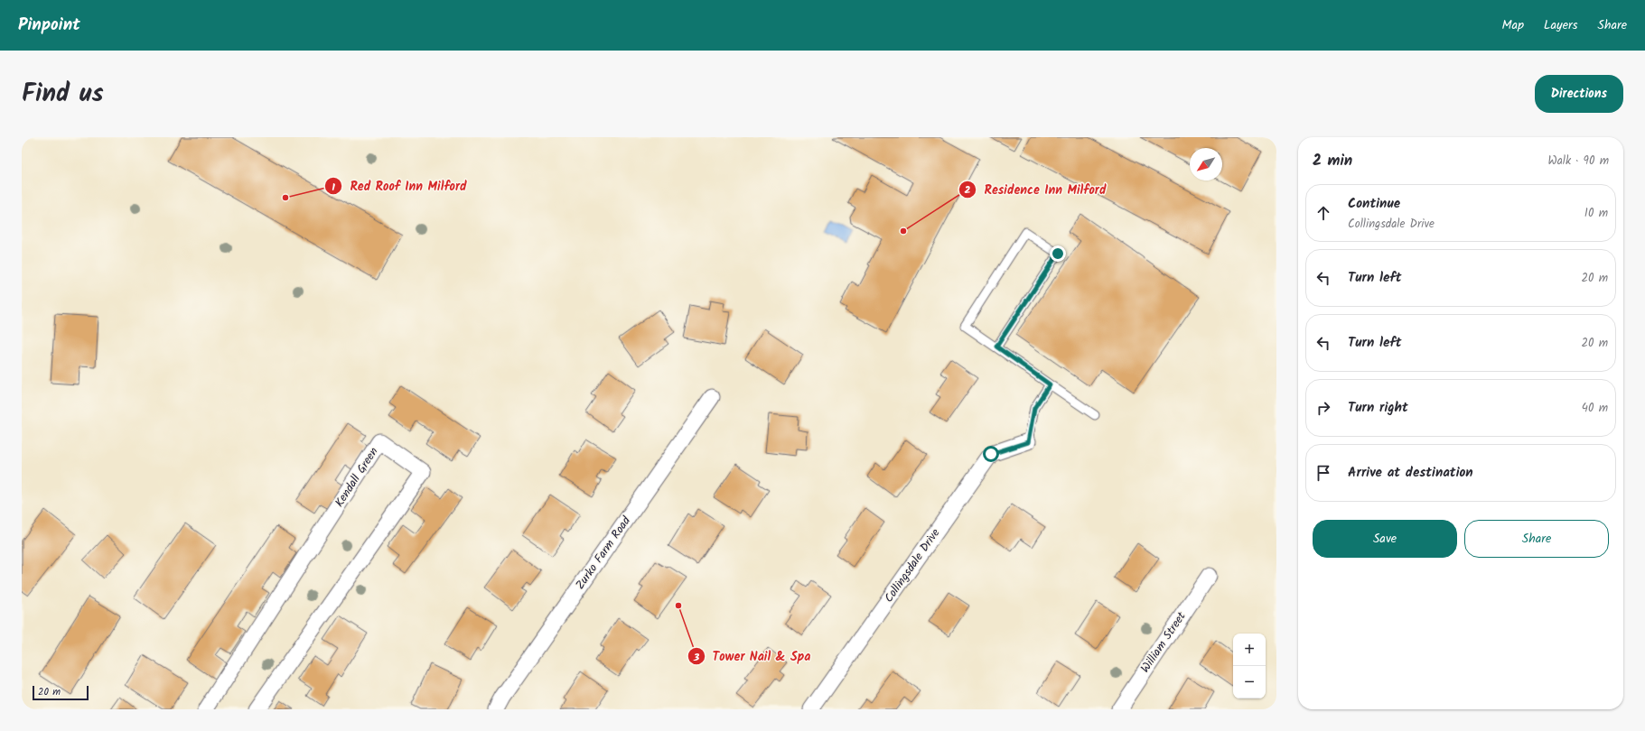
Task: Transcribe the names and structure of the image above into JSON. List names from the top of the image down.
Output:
{
  "streets": {
    "street": [
      "Kendall Green",
      "Zurko Farm Road",
      "Collingsdale Drive",
      "William Street"
    ]
  },
  "places": ["Red Roof Inn Milford", "Residence Inn Milford", "Tower Nail & Spa"],
  "scale_bar": "20 m",
  "north": "bottom left",
  "page": {
    "header": "Pinpoint",
    "nav": ["Map", "Layers", "Share"],
    "title": "Find us",
    "buttons": [
      "Directions",
      ["Save", "Share"]
    ],
    "heading": ["2 min", "Walk · 90 m"],
    "list": [
      ["Continue", "Collingsdale Drive", "10 m"],
      ["Turn left", "20 m"],
      ["Turn left", "20 m"],
      ["Turn right", "40 m"],
      "Arrive at destination"
    ],
    "map_buttons": ["+", "−"],
    "scale": "20 m"
  }
}
